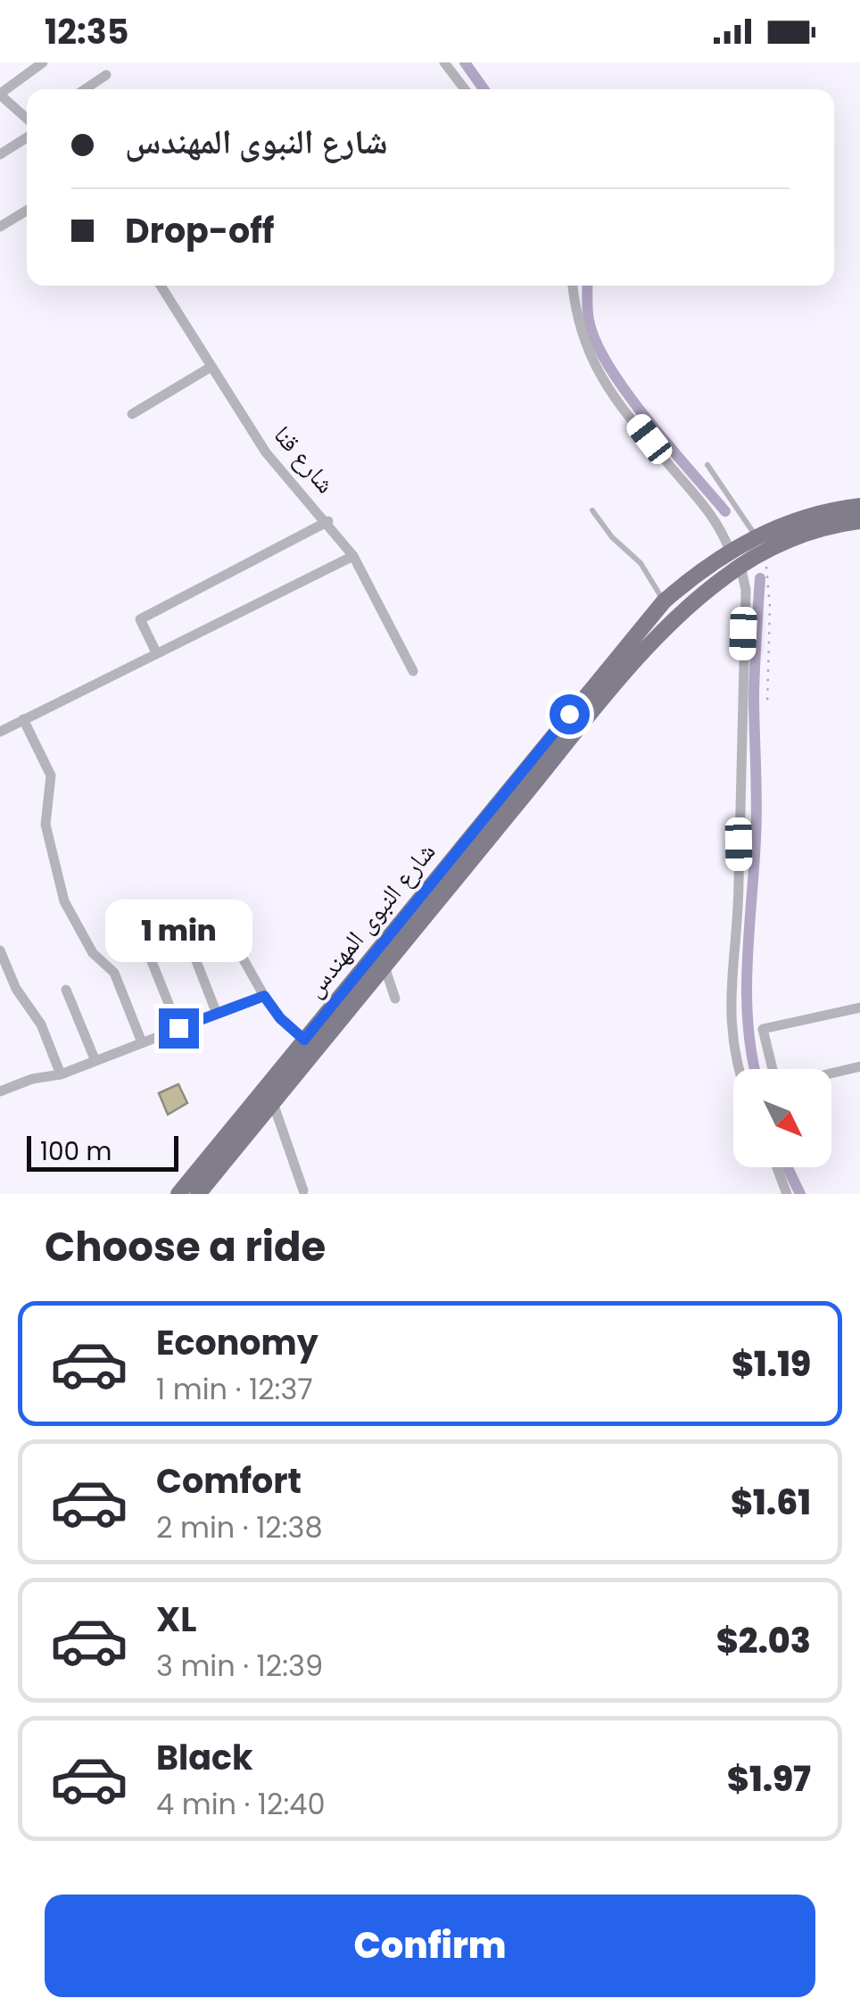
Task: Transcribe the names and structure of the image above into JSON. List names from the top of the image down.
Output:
{
  "streets": {
    "main road": ["شارع النبوى المهندس"],
    "street": ["شارع قنا"]
  },
  "scale_bar": "100 m",
  "north": "bottom right",
  "page": {
    "status": "12:35",
    "banner": ["شارع النبوى المهندس", "Drop-off"],
    "bubble": "1 min",
    "scale": "100 m",
    "heading": "Choose a ride",
    "list": [
      {
        "name": "Economy",
        "note": "1 min · 12:37",
        "value": "$1.19"
      },
      {
        "name": "Comfort",
        "note": "2 min · 12:38",
        "value": "$1.61"
      },
      {
        "name": "XL",
        "note": "3 min · 12:39",
        "value": "$2.03"
      },
      {
        "name": "Black",
        "note": "4 min · 12:40",
        "value": "$1.97"
      }
    ],
    "buttons": "Confirm"
  }
}
